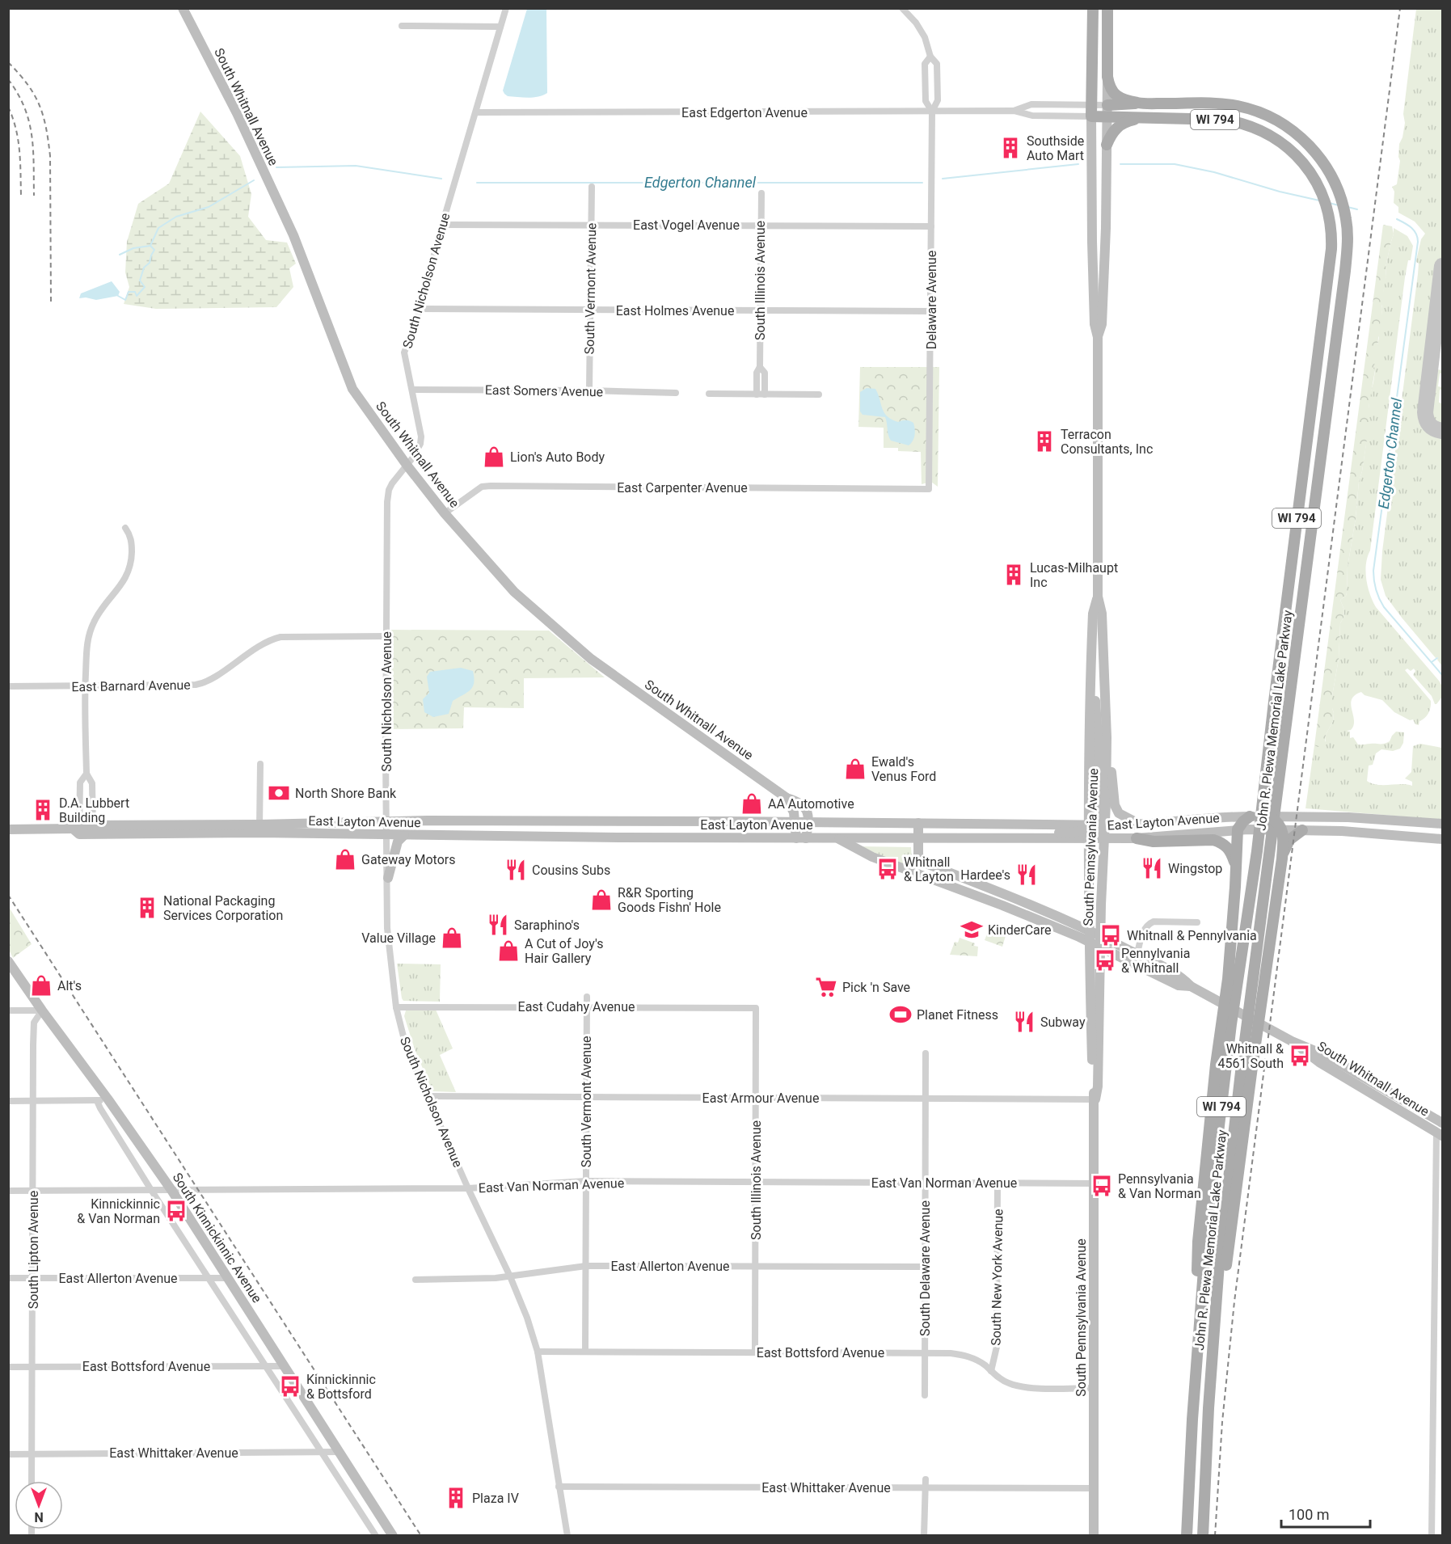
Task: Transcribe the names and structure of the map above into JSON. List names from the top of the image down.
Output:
{
  "streets": {
    "main road": [
      "South Whitnall Avenue",
      "WI 794",
      "John R. Plewa Memorial Lake Parkway",
      "East Layton Avenue",
      "South Pennsylvania Avenue",
      "South Kinnickinnic Avenue"
    ],
    "street": [
      "East Edgerton Avenue",
      "East Vogel Avenue",
      "South Nicholson Avenue",
      "South Illinois Avenue",
      "South Vermont Avenue",
      "Delaware Avenue",
      "East Holmes Avenue",
      "East Somers Avenue",
      "East Carpenter Avenue",
      "East Barnard Avenue",
      "East Cudahy Avenue",
      "East Armour Avenue",
      "East Van Norman Avenue",
      "South Lipton Avenue",
      "East Allerton Avenue",
      "South Delaware Avenue",
      "South New York Avenue",
      "East Bottsford Avenue",
      "East Whittaker Avenue"
    ]
  },
  "crossings": [
    ["South Whitnall Avenue", "South Nicholson Avenue"],
    ["South Whitnall Avenue", "East Carpenter Avenue"],
    ["South Whitnall Avenue", "East Layton Avenue"],
    ["South Whitnall Avenue", "South Pennsylvania Avenue"],
    ["East Edgerton Avenue", "South Nicholson Avenue"],
    ["East Edgerton Avenue", "Delaware Avenue"],
    ["East Edgerton Avenue", "John R. Plewa Memorial Lake Parkway"],
    ["East Edgerton Avenue", "South Pennsylvania Avenue"],
    ["East Vogel Avenue", "South Nicholson Avenue"],
    ["East Vogel Avenue", "South Illinois Avenue"],
    ["East Vogel Avenue", "South Vermont Avenue"],
    ["East Vogel Avenue", "Delaware Avenue"],
    ["South Nicholson Avenue", "East Holmes Avenue"],
    ["South Nicholson Avenue", "East Somers Avenue"],
    ["South Nicholson Avenue", "East Barnard Avenue"],
    ["South Nicholson Avenue", "East Layton Avenue"],
    ["South Nicholson Avenue", "East Cudahy Avenue"],
    ["South Nicholson Avenue", "East Armour Avenue"],
    ["South Nicholson Avenue", "East Van Norman Avenue"],
    ["South Nicholson Avenue", "East Allerton Avenue"],
    ["South Nicholson Avenue", "East Bottsford Avenue"],
    ["South Nicholson Avenue", "East Whittaker Avenue"],
    ["South Illinois Avenue", "East Holmes Avenue"],
    ["South Illinois Avenue", "East Cudahy Avenue"],
    ["South Illinois Avenue", "East Armour Avenue"],
    ["South Illinois Avenue", "East Van Norman Avenue"],
    ["South Illinois Avenue", "East Allerton Avenue"],
    ["South Illinois Avenue", "East Bottsford Avenue"],
    ["South Vermont Avenue", "East Holmes Avenue"],
    ["South Vermont Avenue", "East Somers Avenue"],
    ["South Vermont Avenue", "East Cudahy Avenue"],
    ["South Vermont Avenue", "East Armour Avenue"],
    ["South Vermont Avenue", "East Van Norman Avenue"],
    ["South Vermont Avenue", "East Allerton Avenue"],
    ["South Vermont Avenue", "East Bottsford Avenue"],
    ["Delaware Avenue", "East Holmes Avenue"],
    ["Delaware Avenue", "East Carpenter Avenue"],
    ["John R. Plewa Memorial Lake Parkway", "South Pennsylvania Avenue"],
    ["East Layton Avenue", "South Pennsylvania Avenue"],
    ["South Pennsylvania Avenue", "East Armour Avenue"],
    ["South Pennsylvania Avenue", "East Van Norman Avenue"],
    ["South Pennsylvania Avenue", "East Bottsford Avenue"],
    ["South Pennsylvania Avenue", "East Whittaker Avenue"],
    ["East Armour Avenue", "South Delaware Avenue"],
    ["East Van Norman Avenue", "South Kinnickinnic Avenue"],
    ["East Van Norman Avenue", "South Lipton Avenue"],
    ["East Van Norman Avenue", "South Delaware Avenue"],
    ["East Van Norman Avenue", "South New York Avenue"],
    ["South Kinnickinnic Avenue", "South Lipton Avenue"],
    ["South Kinnickinnic Avenue", "East Allerton Avenue"],
    ["South Kinnickinnic Avenue", "East Bottsford Avenue"],
    ["South Kinnickinnic Avenue", "East Whittaker Avenue"],
    ["South Lipton Avenue", "East Allerton Avenue"],
    ["South Lipton Avenue", "East Bottsford Avenue"],
    ["South Lipton Avenue", "East Whittaker Avenue"],
    ["East Allerton Avenue", "South Delaware Avenue"],
    ["South Delaware Avenue", "East Bottsford Avenue"],
    ["South New York Avenue", "East Bottsford Avenue"]
  ],
  "water": ["Edgerton Channel"],
  "places": {
    "building": [
      "Southside Auto Mart",
      "Terracon Consultants, Inc",
      "Lucas-Milhaupt Inc",
      "D.A. Lubbert Building",
      "National Packaging Services Corporation",
      "Plaza IV"
    ],
    "shop": [
      "Lion's Auto Body",
      "Ewald's Venus Ford",
      "AA Automotive",
      "Gateway Motors",
      "R&R Sporting Goods Fishn' Hole",
      "Value Village",
      "A Cut of Joy's Hair Gallery",
      "Alt's"
    ],
    "bank": ["North Shore Bank"],
    "restaurant": [
      "Wingstop",
      "Cousins Subs",
      "Hardee's",
      "Saraphino's",
      "Subway"
    ],
    "bus stop": [
      "Whitnall & Layton",
      "Whitnall & Pennylvania",
      "Pennylvania & Whitnall",
      "Whitnall & 4561 South",
      "Pennsylvania & Van Norman",
      "Kinnickinnic & Van Norman",
      "Kinnickinnic & Bottsford"
    ],
    "school or university": ["KinderCare"],
    "supermarket": ["Pick 'n Save"],
    "sports": ["Planet Fitness"]
  },
  "scale_bar": "100 m",
  "north": "bottom"
}
